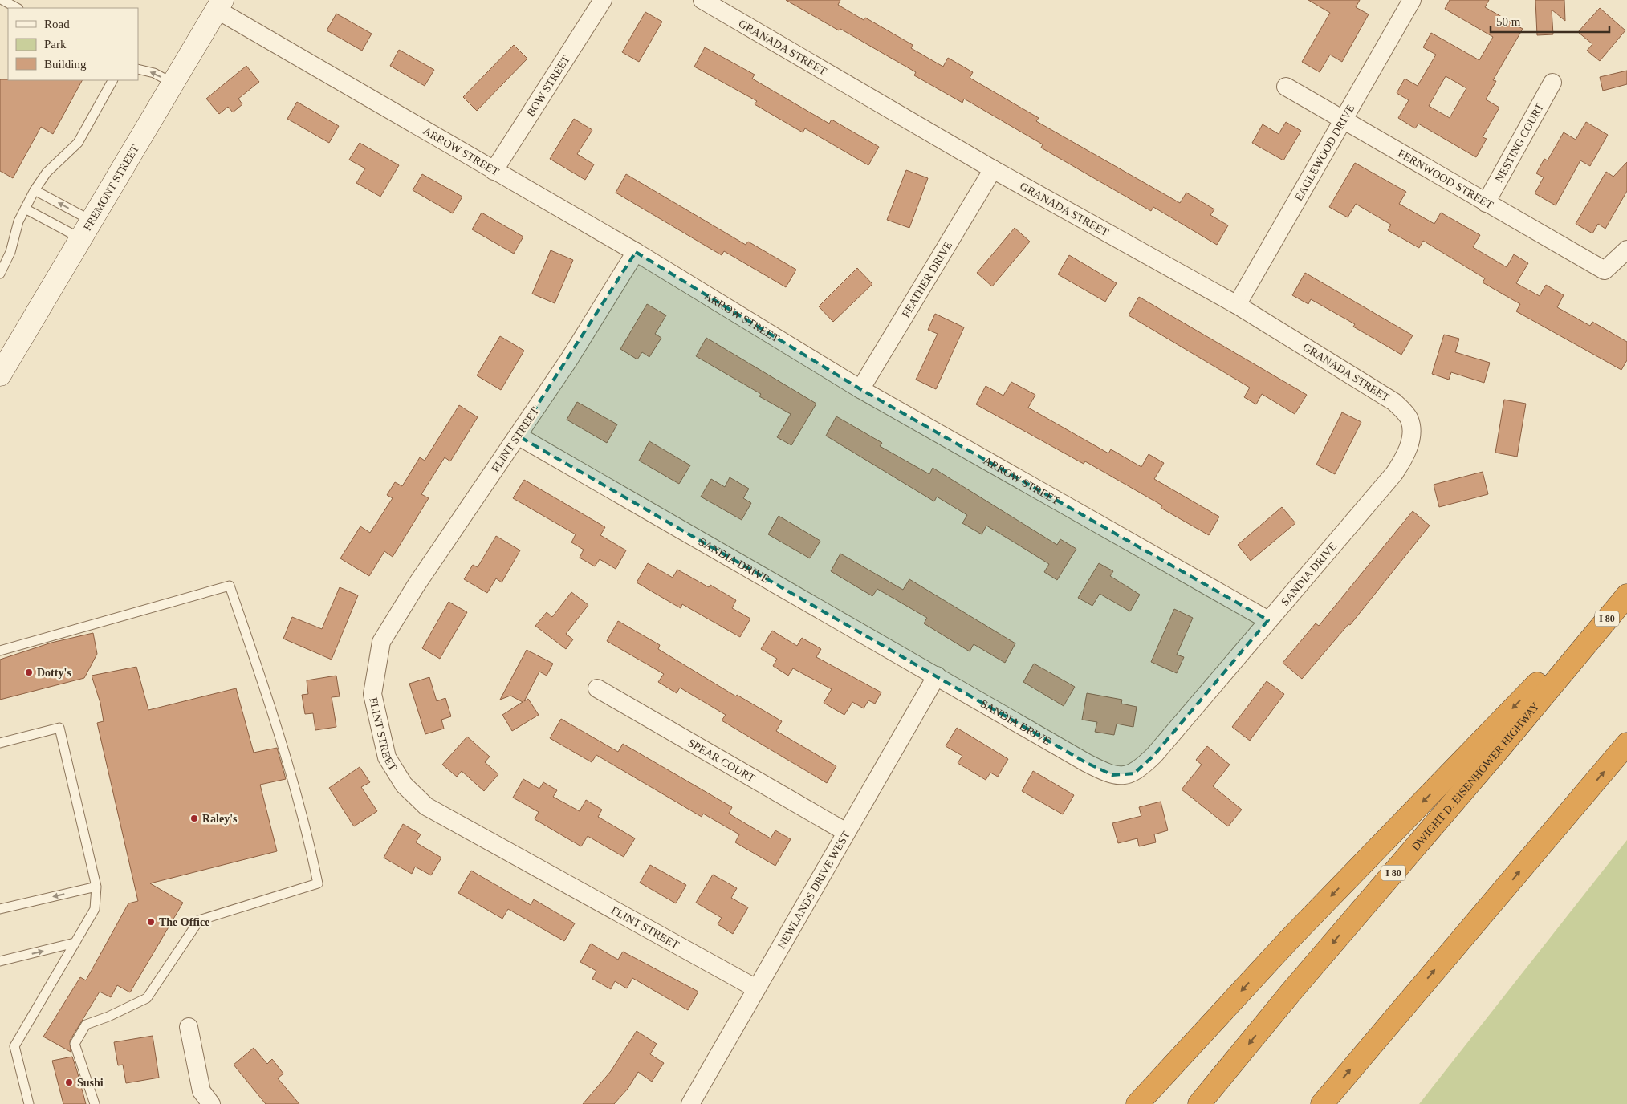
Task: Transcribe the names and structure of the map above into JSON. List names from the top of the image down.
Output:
{
  "streets": {
    "highway": ["I 80", "DWIGHT D. EISENHOWER HIGHWAY"],
    "street": [
      "GRANADA STREET",
      "BOW STREET",
      "NESTING COURT",
      "ARROW STREET",
      "EAGLEWOOD DRIVE",
      "FERNWOOD STREET",
      "FREMONT STREET",
      "FEATHER DRIVE",
      "FLINT STREET",
      "SANDIA DRIVE",
      "SPEAR COURT",
      "NEWLANDS DRIVE WEST"
    ]
  },
  "crossings": [
    ["GRANADA STREET", "EAGLEWOOD DRIVE"],
    ["GRANADA STREET", "FEATHER DRIVE"],
    ["GRANADA STREET", "SANDIA DRIVE"],
    ["BOW STREET", "ARROW STREET"],
    ["NESTING COURT", "FERNWOOD STREET"],
    ["ARROW STREET", "FREMONT STREET"],
    ["ARROW STREET", "FEATHER DRIVE"],
    ["ARROW STREET", "FLINT STREET"],
    ["ARROW STREET", "SANDIA DRIVE"],
    ["EAGLEWOOD DRIVE", "FERNWOOD STREET"],
    ["FLINT STREET", "SANDIA DRIVE"],
    ["FLINT STREET", "NEWLANDS DRIVE WEST"],
    ["SANDIA DRIVE", "NEWLANDS DRIVE WEST"],
    ["SPEAR COURT", "NEWLANDS DRIVE WEST"]
  ],
  "places": [
    "Dotty's",
    "Raley's",
    "The Office",
    "Sushi"
  ],
  "legend": ["Road", "Park", "Building"],
  "scale_bar": "50 m"
}
